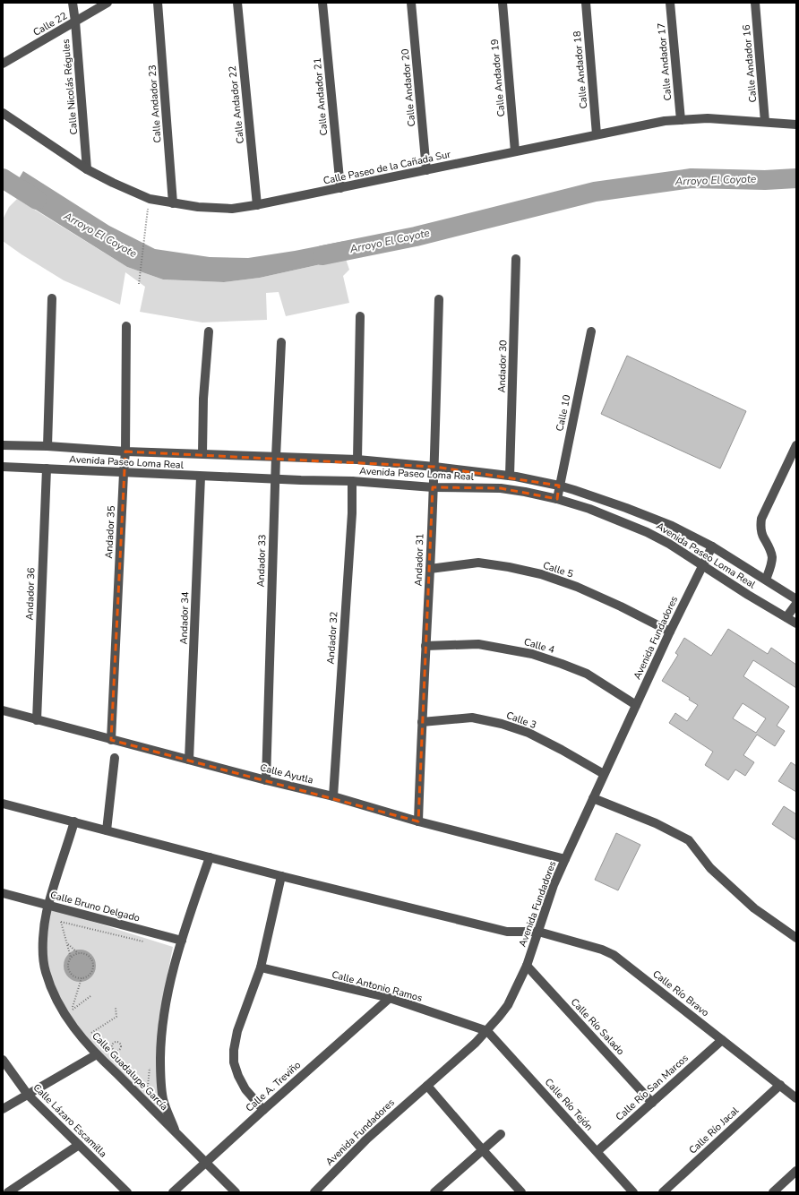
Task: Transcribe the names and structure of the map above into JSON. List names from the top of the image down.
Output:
{
  "streets": {
    "street": [
      "Calle 22",
      "Calle Andador 17",
      "Calle Andador 16",
      "Calle Andador 18",
      "Calle Andador 19",
      "Calle Nicolás Régules",
      "Calle Andador 20",
      "Calle Andador 21",
      "Calle Andador 23",
      "Calle Andador 22",
      "Calle Paseo de la Cañada Sur",
      "Andador 30",
      "Calle 10",
      "Avenida Paseo Loma Real",
      "Andador 35",
      "Andador 31",
      "Andador 33",
      "Calle 5",
      "Andador 36",
      "Andador 34",
      "Andador 32",
      "Avenida Fundadores",
      "Calle 4",
      "Calle 3",
      "Calle Ayutla",
      "Calle Bruno Delgado",
      "Calle Antonio Ramos",
      "Calle Río Bravo",
      "Calle Río Salado",
      "Calle Guadalupe García",
      "Calle A. Treviño",
      "Calle Río San Marcos",
      "Calle Río Tejón",
      "Calle Lázaro Escamilla",
      "Calle Río Jacal"
    ]
  },
  "crossings": [
    ["Calle 22", "Calle Nicolás Régules"],
    ["Calle Andador 17", "Calle Paseo de la Cañada Sur"],
    ["Calle Andador 16", "Calle Paseo de la Cañada Sur"],
    ["Calle Andador 18", "Calle Paseo de la Cañada Sur"],
    ["Calle Andador 19", "Calle Paseo de la Cañada Sur"],
    ["Calle Nicolás Régules", "Calle Paseo de la Cañada Sur"],
    ["Calle Andador 20", "Calle Paseo de la Cañada Sur"],
    ["Calle Andador 21", "Calle Paseo de la Cañada Sur"],
    ["Calle Andador 23", "Calle Paseo de la Cañada Sur"],
    ["Calle Andador 22", "Calle Paseo de la Cañada Sur"],
    ["Andador 30", "Avenida Paseo Loma Real"],
    ["Calle 10", "Avenida Paseo Loma Real"],
    ["Avenida Paseo Loma Real", "Andador 35"],
    ["Avenida Paseo Loma Real", "Andador 31"],
    ["Avenida Paseo Loma Real", "Andador 33"],
    ["Avenida Paseo Loma Real", "Andador 36"],
    ["Avenida Paseo Loma Real", "Andador 34"],
    ["Avenida Paseo Loma Real", "Andador 32"],
    ["Avenida Paseo Loma Real", "Avenida Fundadores"],
    ["Andador 35", "Calle Ayutla"],
    ["Andador 31", "Calle 5"],
    ["Andador 31", "Calle 4"],
    ["Andador 31", "Calle 3"],
    ["Andador 31", "Calle Ayutla"],
    ["Andador 33", "Calle Ayutla"],
    ["Calle 5", "Avenida Fundadores"],
    ["Andador 36", "Calle Ayutla"],
    ["Andador 34", "Calle Ayutla"],
    ["Andador 32", "Calle Ayutla"],
    ["Avenida Fundadores", "Calle 4"],
    ["Avenida Fundadores", "Calle 3"],
    ["Avenida Fundadores", "Calle Ayutla"],
    ["Avenida Fundadores", "Calle Antonio Ramos"],
    ["Avenida Fundadores", "Calle Río Bravo"],
    ["Avenida Fundadores", "Calle Río Salado"],
    ["Avenida Fundadores", "Calle Río Tejón"],
    ["Calle Bruno Delgado", "Calle Guadalupe García"],
    ["Calle Antonio Ramos", "Calle A. Treviño"],
    ["Calle Antonio Ramos", "Calle Río Tejón"],
    ["Calle Río Bravo", "Calle Río San Marcos"],
    ["Calle Río Bravo", "Calle Río Jacal"],
    ["Calle Río Salado", "Calle Río San Marcos"],
    ["Calle Guadalupe García", "Calle A. Treviño"],
    ["Calle Río San Marcos", "Calle Río Tejón"]
  ],
  "water": ["Arroyo El Coyote"]
}
